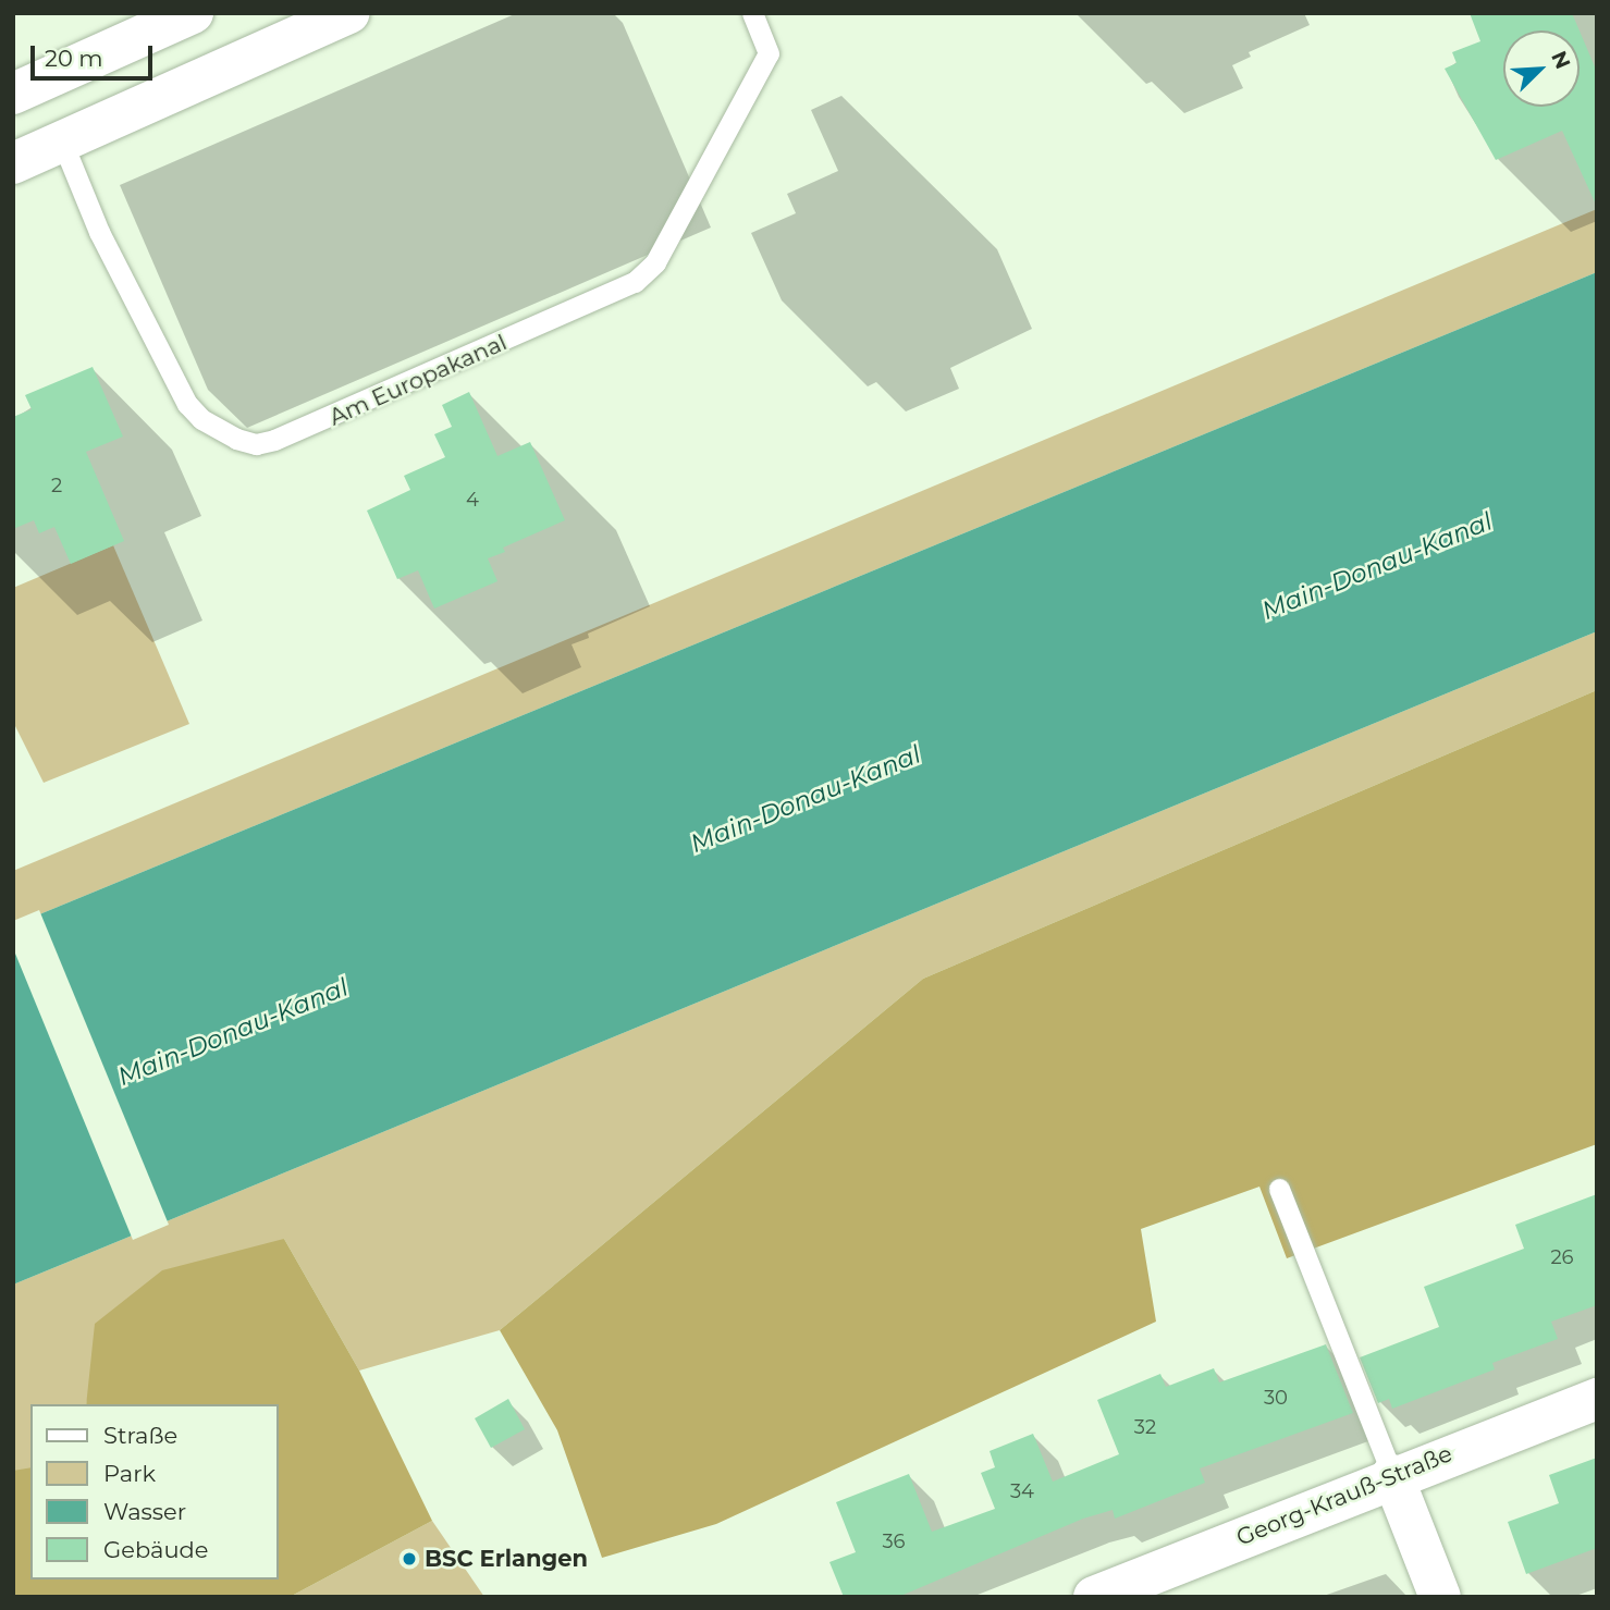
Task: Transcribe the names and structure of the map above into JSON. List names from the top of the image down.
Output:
{
  "streets": {
    "street": ["Georg-Krauß-Straße"],
    "lane": ["Am Europakanal"]
  },
  "water": ["Main-Donau-Kanal"],
  "places": ["BSC Erlangen"],
  "house_numbers": [
    "2",
    "4",
    "26",
    "30",
    "32",
    "34",
    "36"
  ],
  "legend": [
    "Straße",
    "Park",
    "Wasser",
    "Gebäude"
  ],
  "scale_bar": "20 m",
  "north": "top right"
}
